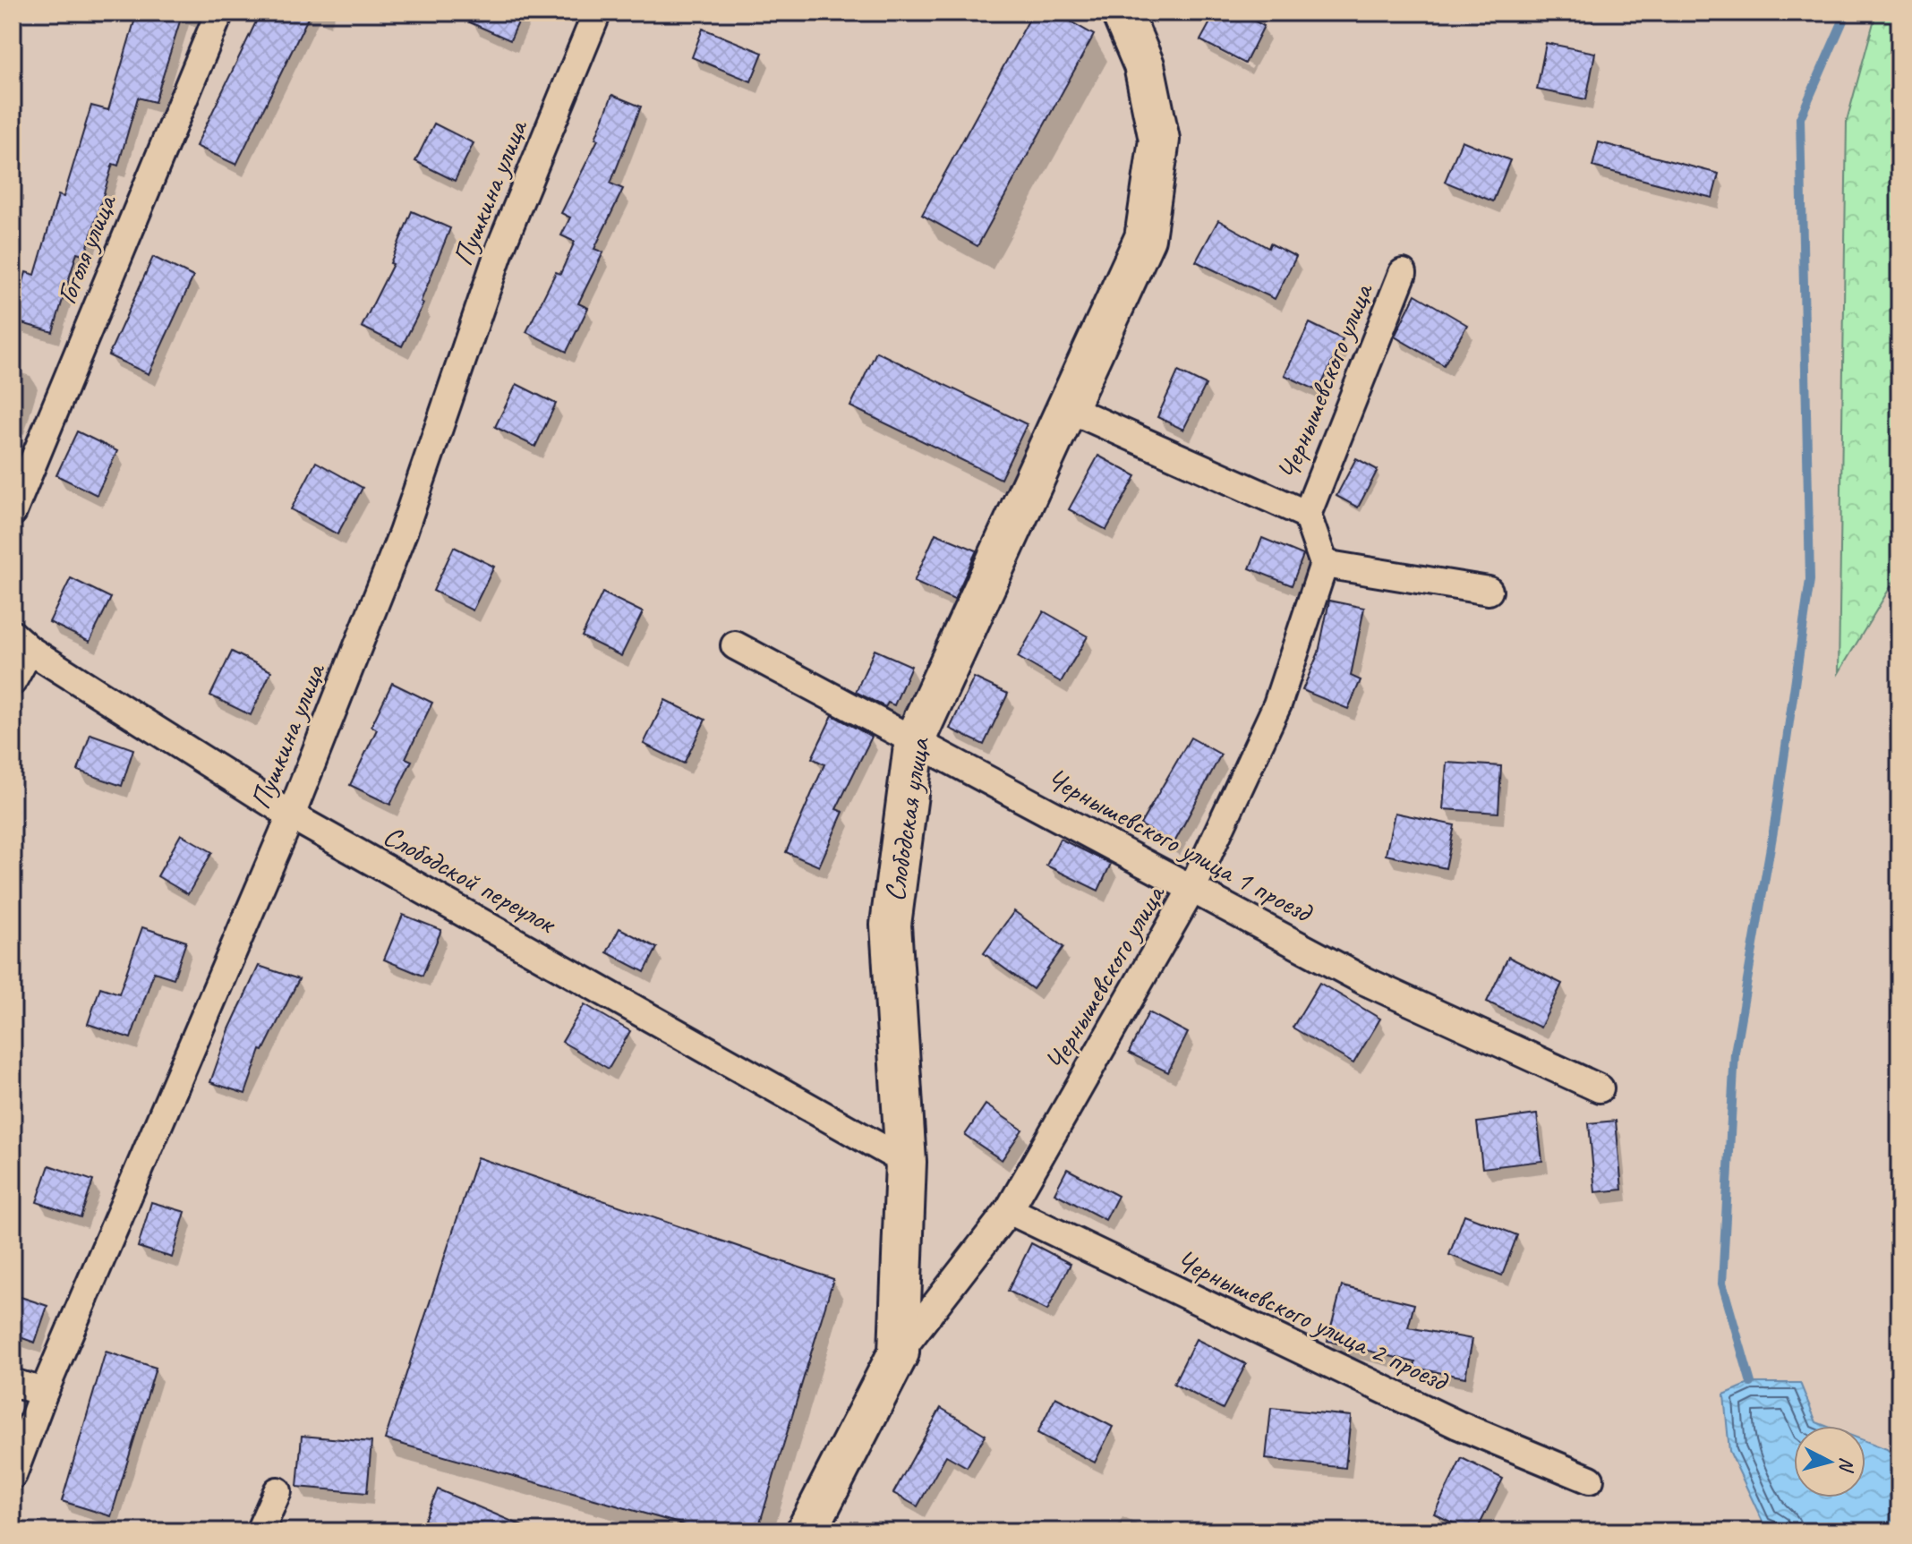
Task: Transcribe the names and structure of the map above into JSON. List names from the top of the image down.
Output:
{
  "streets": {
    "street": [
      "Пушкина улица",
      "Гоголя улица",
      "Чернышевского улица",
      "Слободская улица",
      "Чернышевского улица 1 проезд",
      "Слободской переулок",
      "Чернышевского улица 2 проезд"
    ]
  },
  "crossings": [
    ["Пушкина улица", "Слободской переулок"],
    ["Чернышевского улица", "Слободская улица"],
    ["Чернышевского улица", "Чернышевского улица 1 проезд"],
    ["Чернышевского улица", "Чернышевского улица 2 проезд"],
    ["Слободская улица", "Чернышевского улица 1 проезд"],
    ["Слободская улица", "Слободской переулок"]
  ],
  "north": "right"
}
